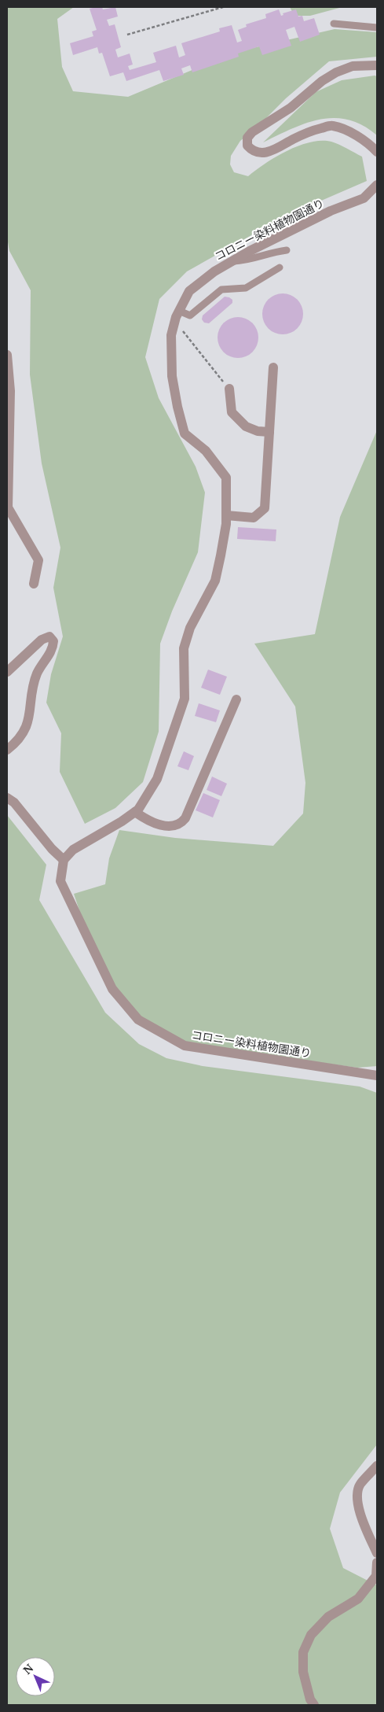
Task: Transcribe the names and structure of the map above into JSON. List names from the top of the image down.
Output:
{
  "streets": {
    "street": ["コロニー染料植物園通り"]
  },
  "north": "top left"
}
